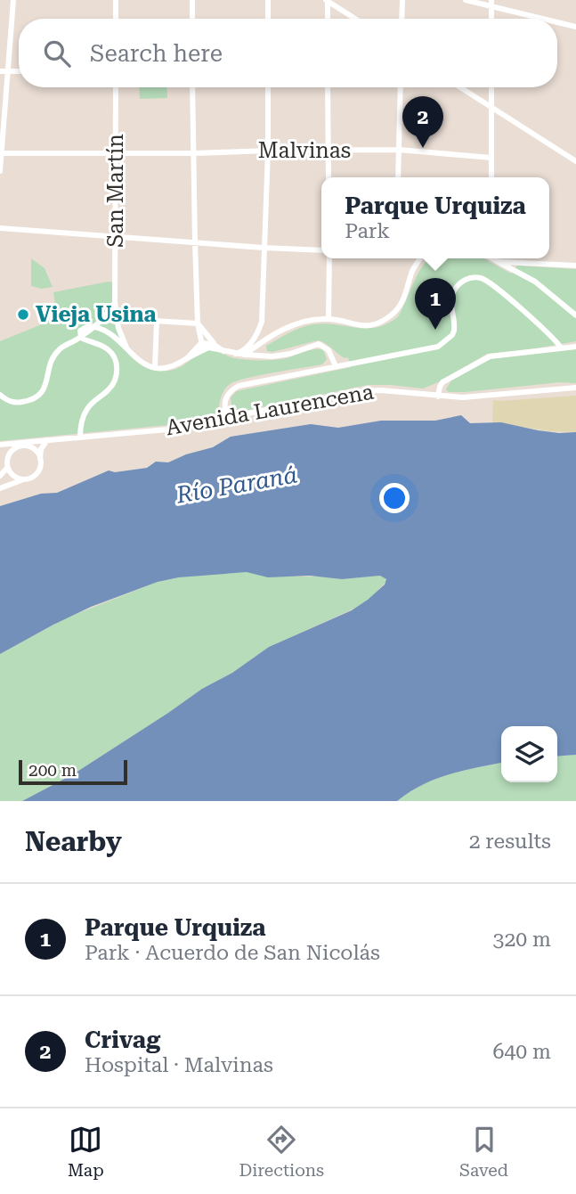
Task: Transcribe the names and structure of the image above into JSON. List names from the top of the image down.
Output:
{
  "streets": {
    "street": ["Malvinas", "San Martín", "Avenida Laurencena"]
  },
  "crossings": [
    ["Malvinas", "San Martín"]
  ],
  "water": ["Río Paraná"],
  "places": ["Vieja Usina"],
  "scale_bar": "200 m",
  "page": {
    "search": "Search here",
    "pins": ["2", "1"],
    "popup": ["Parque Urquiza", "Park"],
    "scale": "200 m",
    "heading": ["Nearby", "2 results"],
    "list": [
      {
        "mark": "1",
        "name": "Parque Urquiza",
        "note": "Park · Acuerdo de San Nicolás",
        "value": "320 m"
      },
      {
        "mark": "2",
        "name": "Crivag",
        "note": "Hospital · Malvinas",
        "value": "640 m"
      }
    ],
    "nav": ["Map", "Directions", "Saved"]
  }
}
